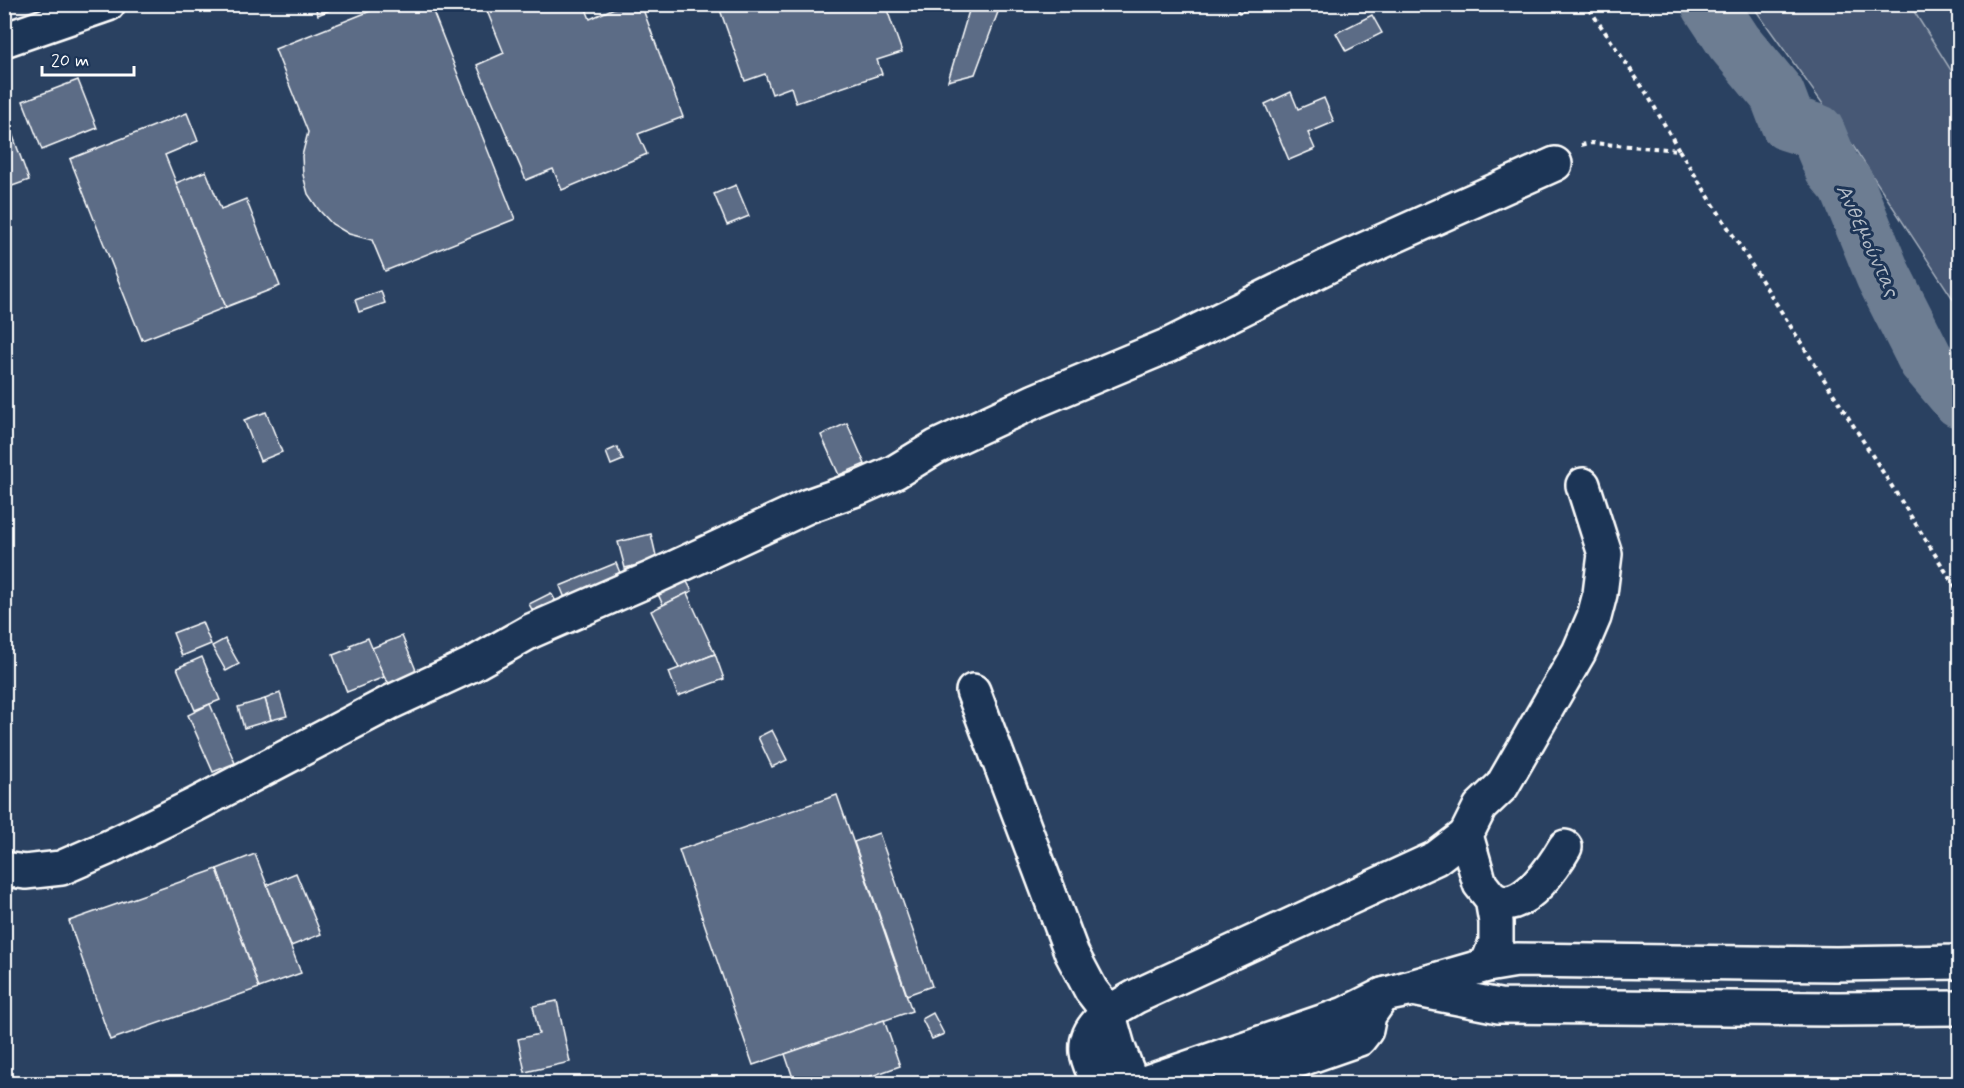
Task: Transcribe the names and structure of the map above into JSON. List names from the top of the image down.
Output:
{
  "water": ["Ανθεμούντας"],
  "scale_bar": "20 m"
}
